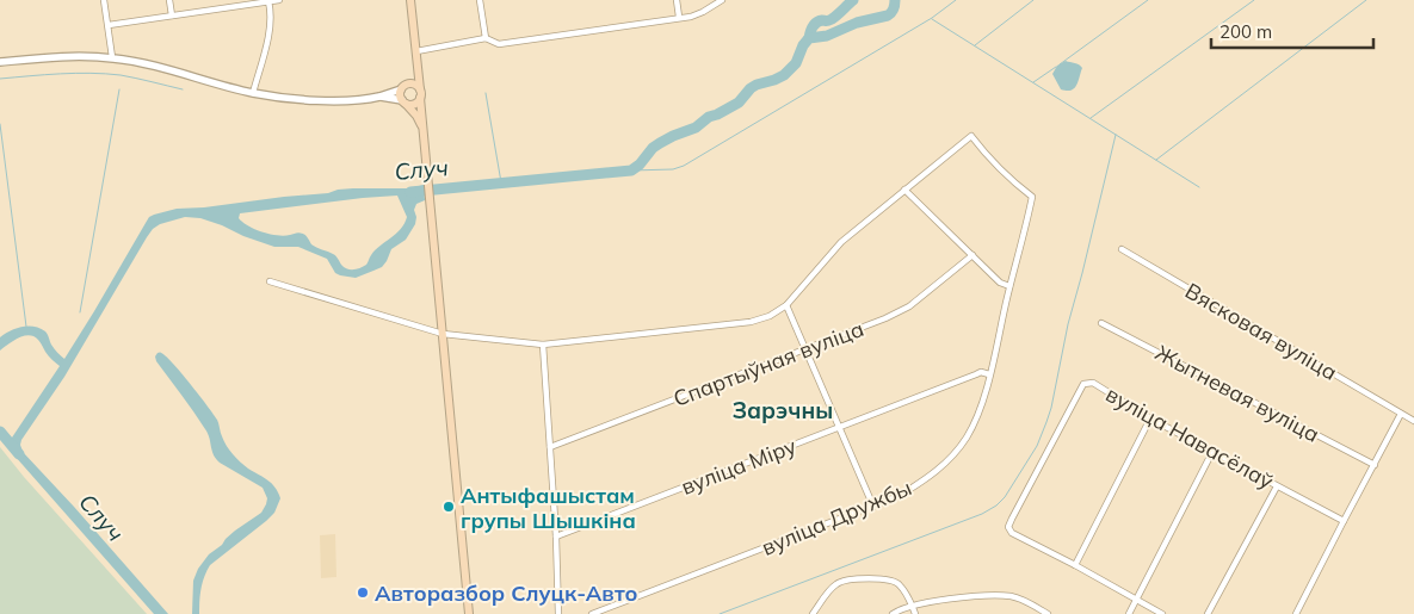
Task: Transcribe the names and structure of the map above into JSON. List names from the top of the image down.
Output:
{
  "streets": {
    "street": [
      "Вясковая вуліца",
      "Спартыўная вуліца",
      "Жытневая вуліца",
      "вуліца Навасёлаў",
      "вуліца Міру",
      "вуліца Дружбы"
    ]
  },
  "crossings": [
    ["вуліца Міру", "вуліца Дружбы"]
  ],
  "districts": ["Зарэчны"],
  "water": ["Случ"],
  "places": ["Антыфашыстам групы Шышкіна", "Авторазбор Слуцк-Авто"],
  "scale_bar": "200 m"
}
